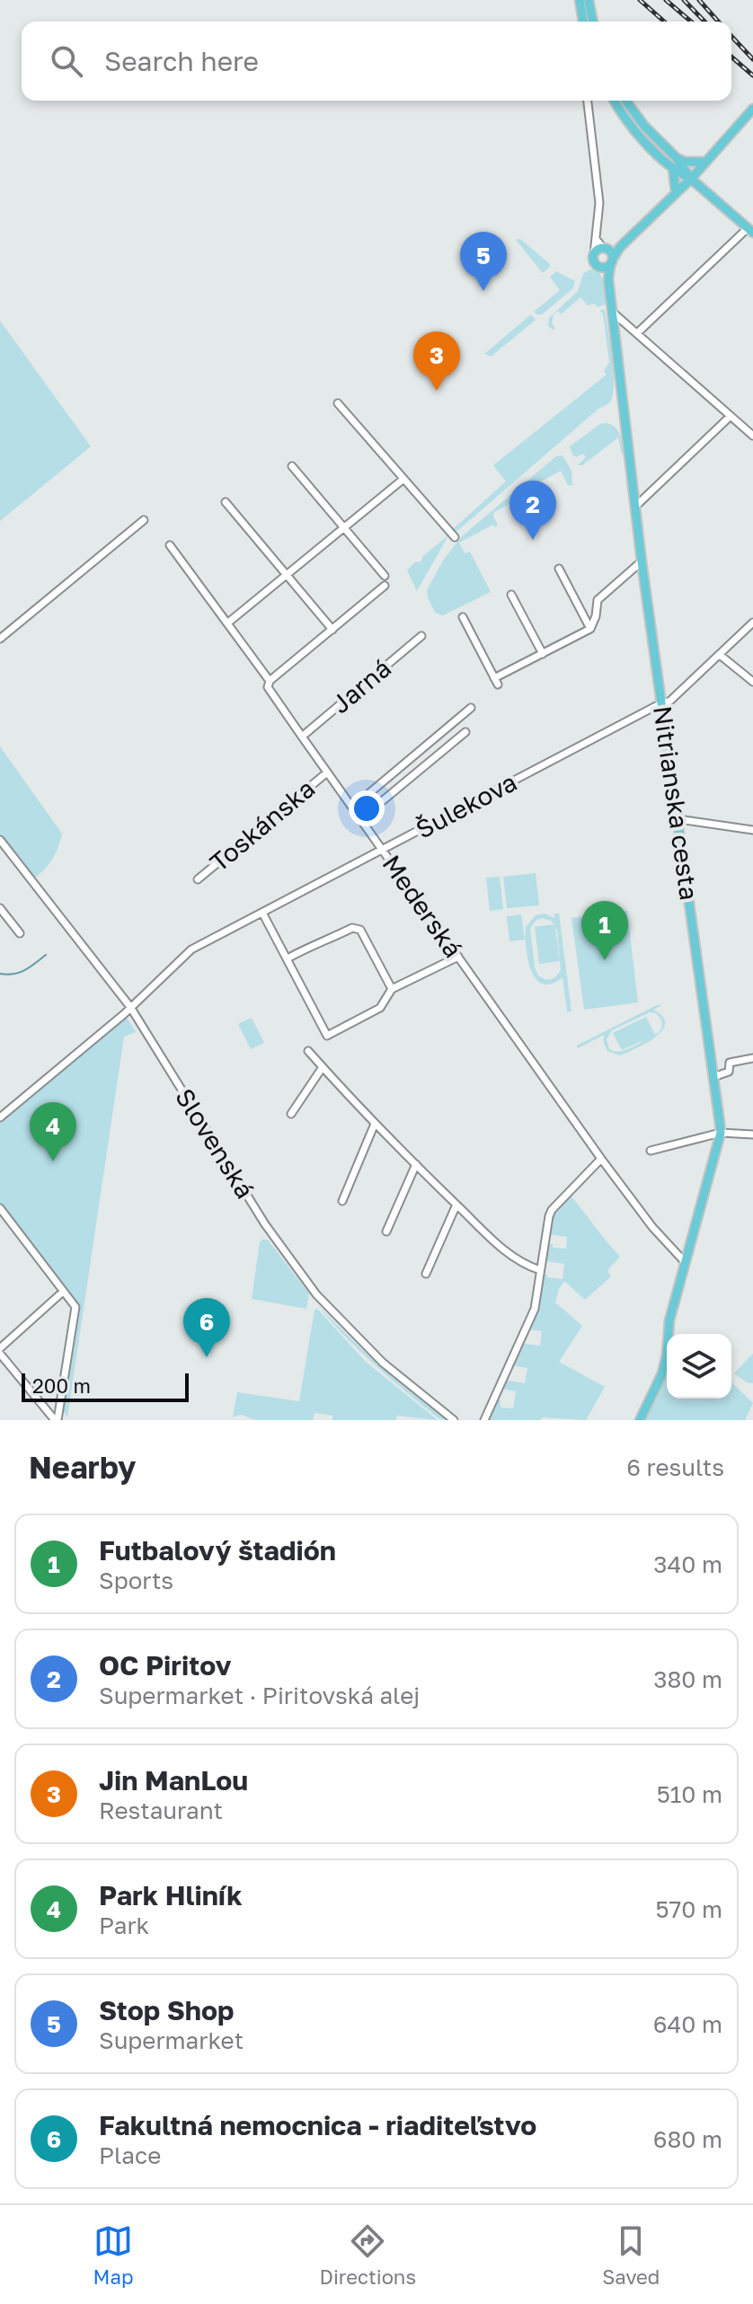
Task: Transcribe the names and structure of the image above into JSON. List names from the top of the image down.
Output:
{
  "streets": {
    "main road": ["Nitrianska cesta"],
    "street": [
      "Jarná",
      "Šulekova",
      "Toskánska",
      "Mederská",
      "Slovenská"
    ]
  },
  "crossings": [
    ["Jarná", "Mederská"],
    ["Nitrianska cesta", "Šulekova"],
    ["Nitrianska cesta", "Mederská"],
    ["Šulekova", "Mederská"],
    ["Šulekova", "Slovenská"],
    ["Toskánska", "Mederská"]
  ],
  "scale_bar": "200 m",
  "page": {
    "search": "Search here",
    "pins": [
      "5",
      "3",
      "2",
      "1",
      "4",
      "6"
    ],
    "scale": "200 m",
    "heading": ["Nearby", "6 results"],
    "list": [
      {
        "mark": "1",
        "name": "Futbalový štadión",
        "note": "Sports",
        "value": "340 m"
      },
      {
        "mark": "2",
        "name": "OC Piritov",
        "note": "Supermarket · Piritovská alej",
        "value": "380 m"
      },
      {
        "mark": "3",
        "name": "Jin ManLou",
        "note": "Restaurant",
        "value": "510 m"
      },
      {
        "mark": "4",
        "name": "Park Hliník",
        "note": "Park",
        "value": "570 m"
      },
      {
        "mark": "5",
        "name": "Stop Shop",
        "note": "Supermarket",
        "value": "640 m"
      },
      {
        "mark": "6",
        "name": "Fakultná nemocnica - riaditeľstvo",
        "note": "Place",
        "value": "680 m"
      }
    ],
    "nav": ["Map", "Directions", "Saved"]
  }
}
